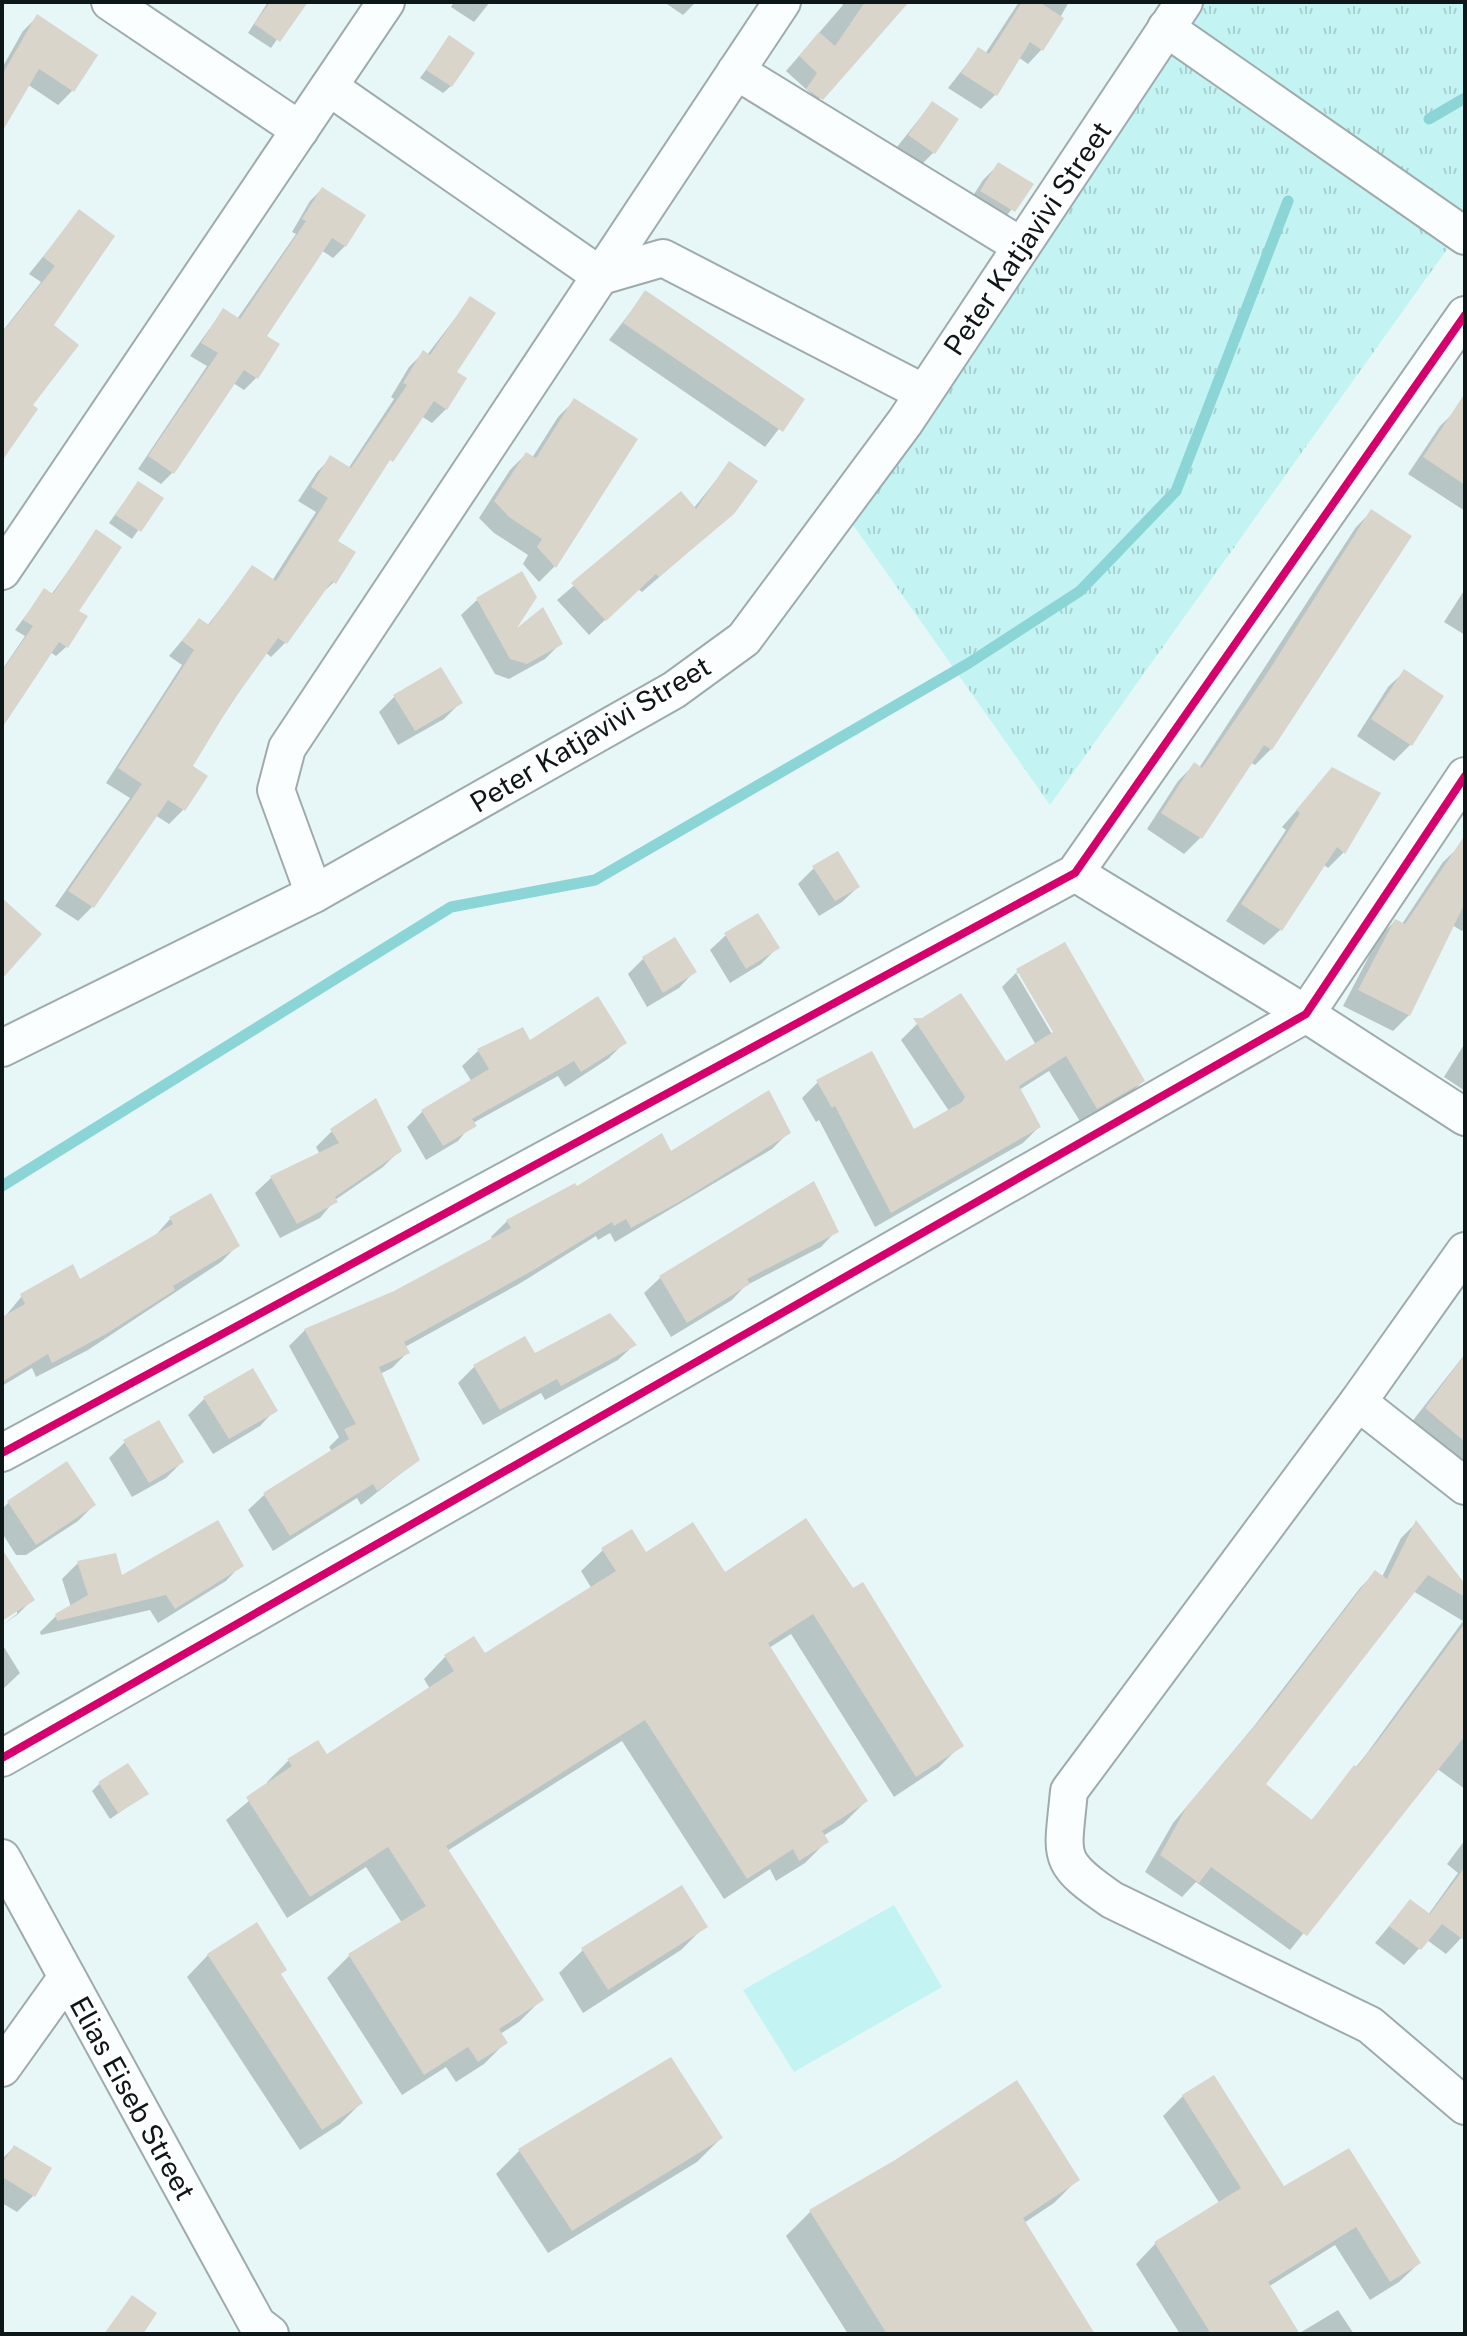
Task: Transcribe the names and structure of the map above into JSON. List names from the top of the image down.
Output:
{
  "streets": {
    "street": ["Peter Katjavivi Street", "Elias Eiseb Street"]
  }
}
